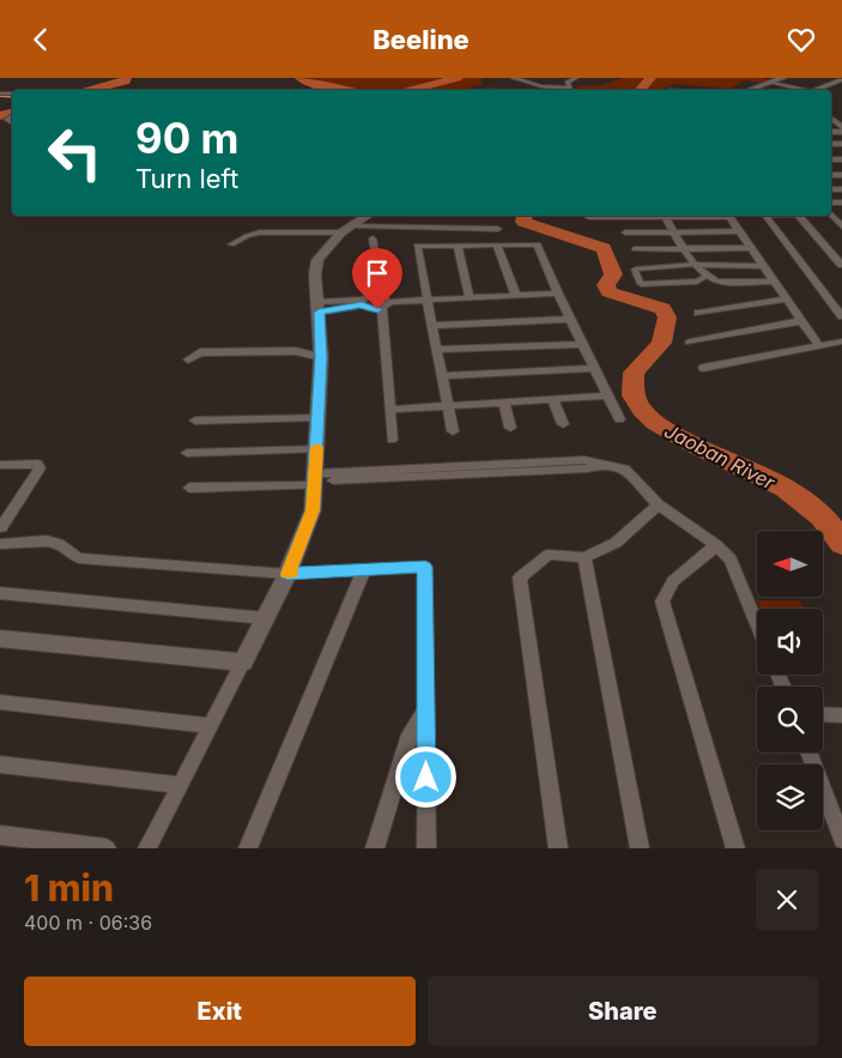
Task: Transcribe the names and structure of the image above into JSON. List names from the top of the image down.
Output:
{
  "water": ["Jaoban River"],
  "north": "left",
  "page": {
    "header": "Beeline",
    "turn": ["90 m", "Turn left"],
    "heading": ["1 min", "400 m · 06:36"],
    "buttons": ["Exit", "Share"]
  }
}
